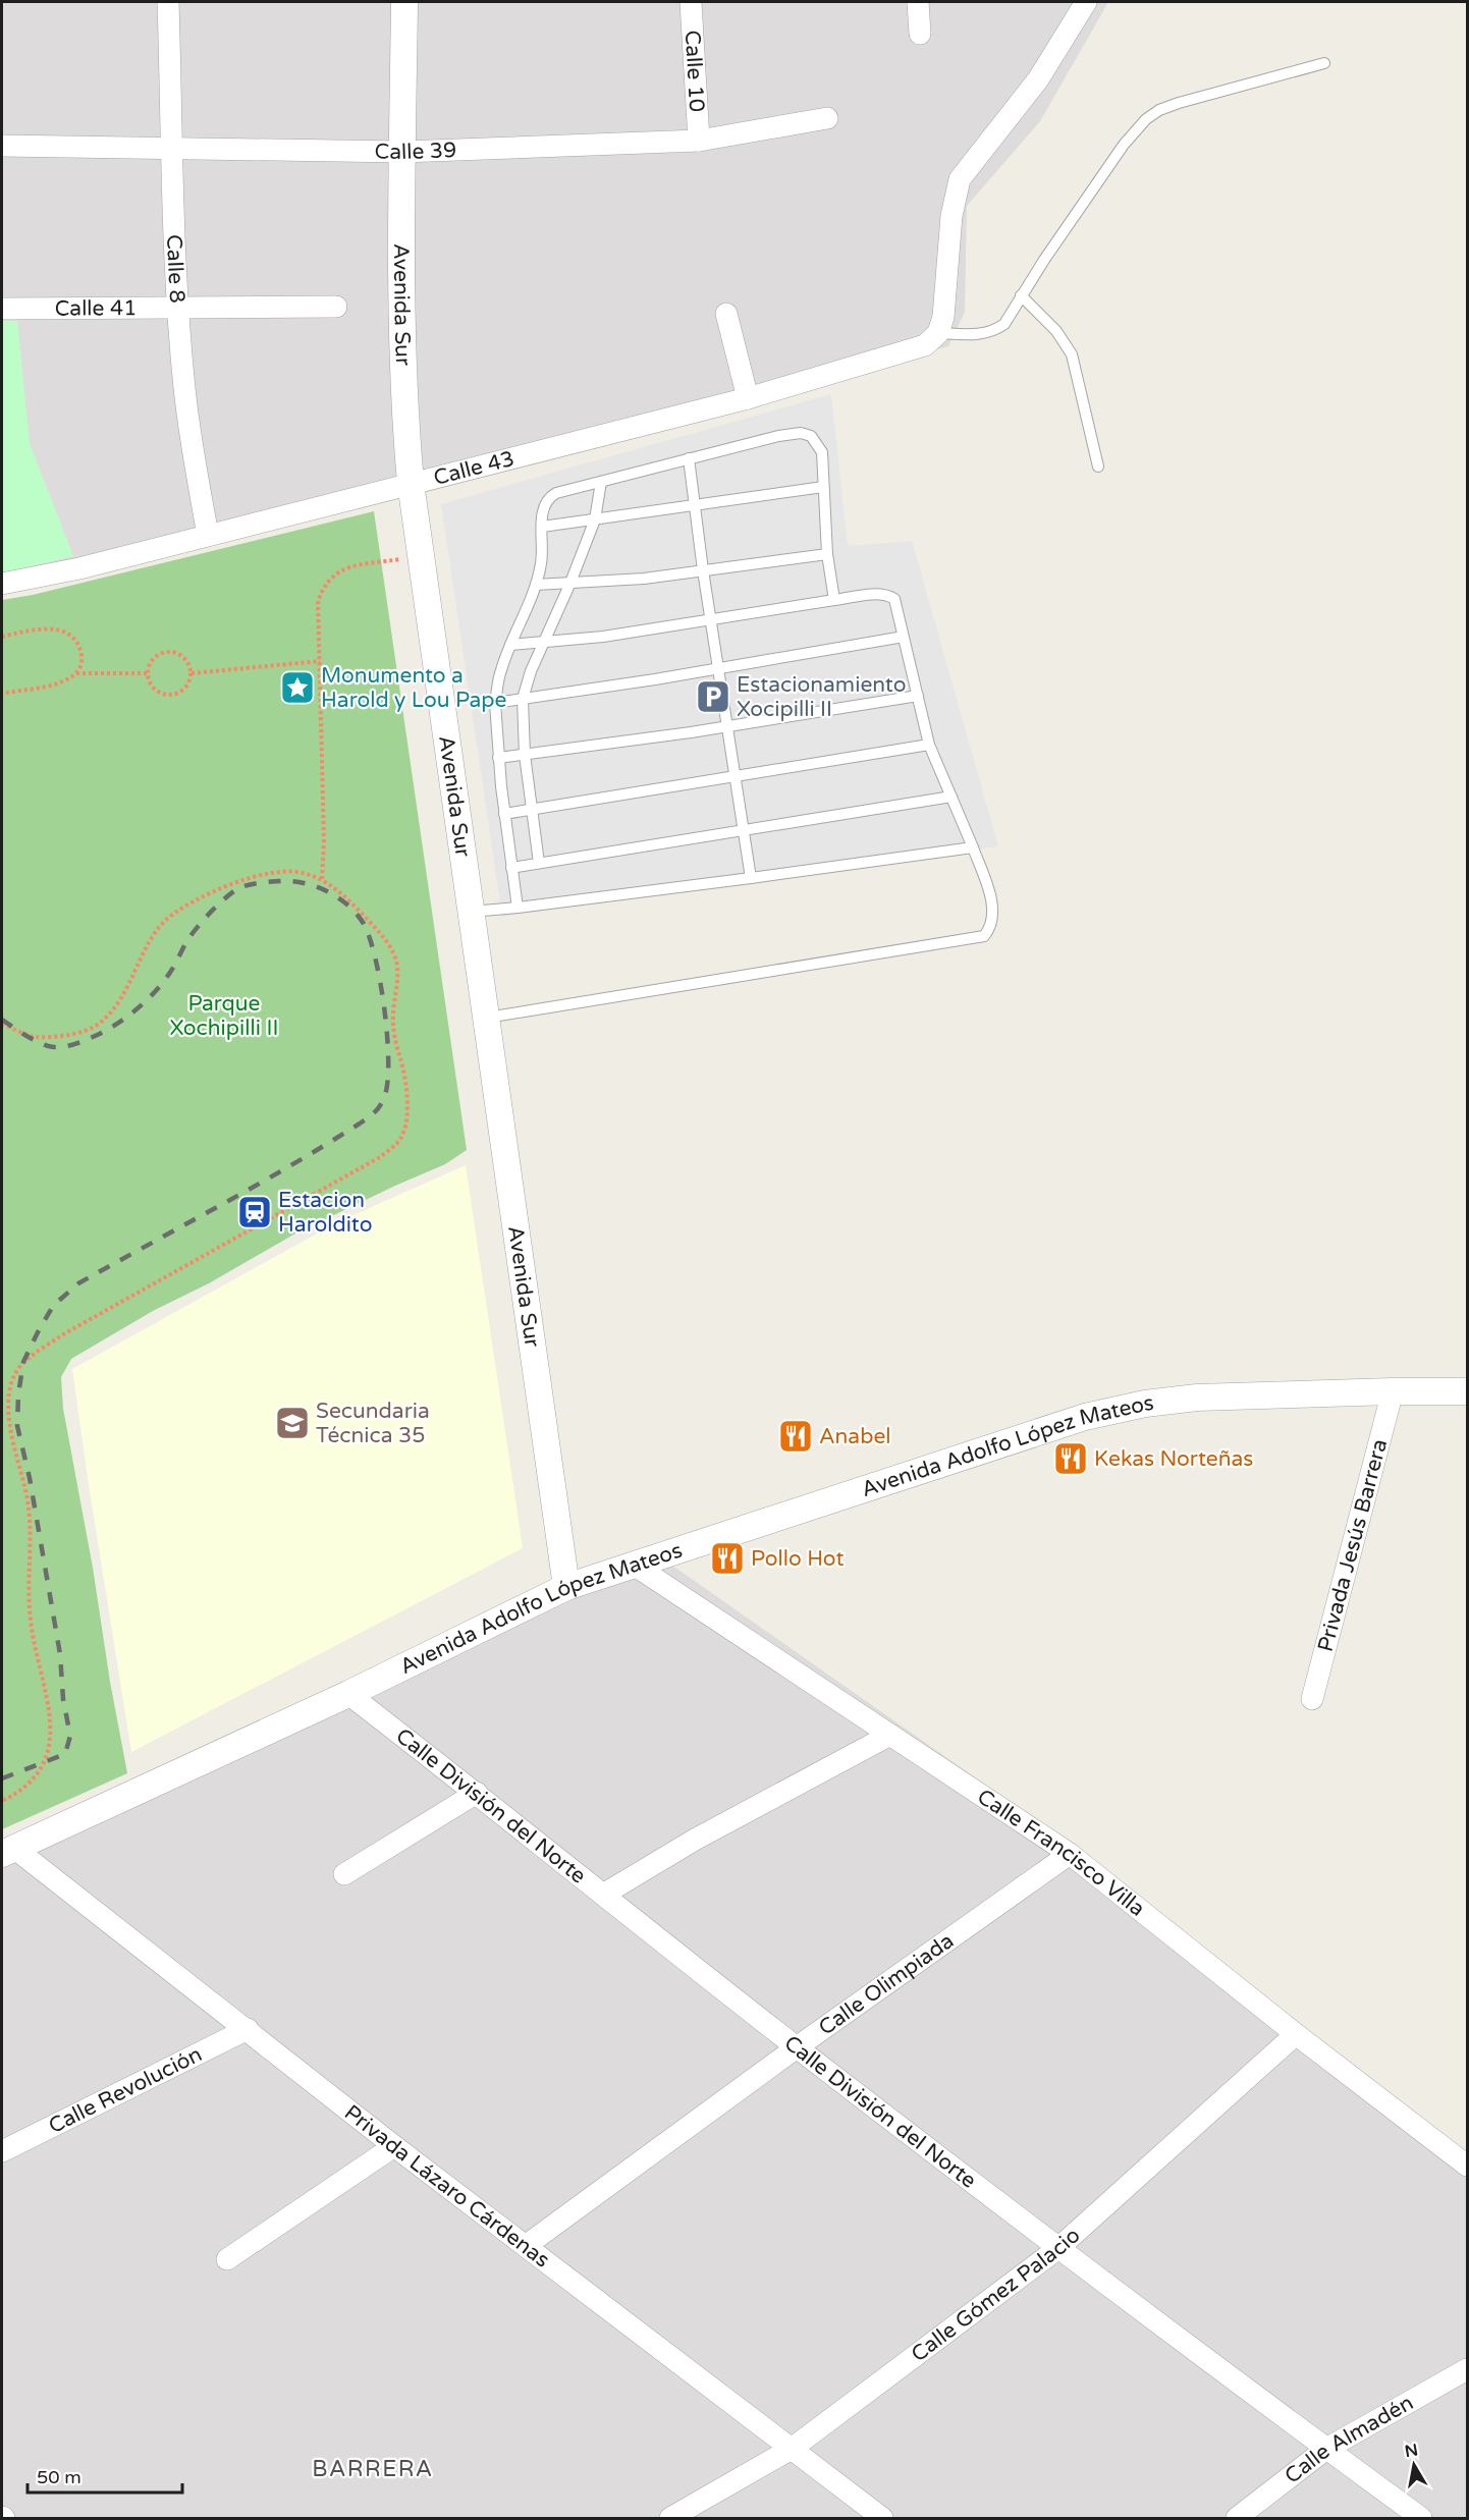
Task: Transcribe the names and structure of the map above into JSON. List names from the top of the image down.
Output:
{
  "streets": {
    "street": [
      "Calle 10",
      "Calle 39",
      "Calle 8",
      "Avenida Sur",
      "Calle 41",
      "Calle 43",
      "Avenida Adolfo López Mateos",
      "Privada Jesús Barrera",
      "Calle División del Norte",
      "Calle Francisco Villa",
      "Calle Olimpiada",
      "Calle Revolución",
      "Privada Lázaro Cárdenas",
      "Calle Gómez Palacio",
      "Calle Almadén"
    ]
  },
  "crossings": [
    ["Calle 10", "Calle 39"],
    ["Calle 39", "Calle 8"],
    ["Calle 39", "Avenida Sur"],
    ["Calle 8", "Calle 41"],
    ["Calle 8", "Calle 43"],
    ["Avenida Sur", "Calle 43"],
    ["Avenida Sur", "Avenida Adolfo López Mateos"],
    ["Avenida Adolfo López Mateos", "Privada Jesús Barrera"],
    ["Avenida Adolfo López Mateos", "Calle División del Norte"],
    ["Avenida Adolfo López Mateos", "Calle Francisco Villa"],
    ["Avenida Adolfo López Mateos", "Privada Lázaro Cárdenas"],
    ["Calle División del Norte", "Calle Olimpiada"],
    ["Calle División del Norte", "Calle Gómez Palacio"],
    ["Calle División del Norte", "Calle Almadén"],
    ["Calle Francisco Villa", "Calle Olimpiada"],
    ["Calle Francisco Villa", "Calle Gómez Palacio"],
    ["Calle Olimpiada", "Privada Lázaro Cárdenas"],
    ["Calle Revolución", "Privada Lázaro Cárdenas"],
    ["Privada Lázaro Cárdenas", "Calle Gómez Palacio"]
  ],
  "districts": ["BARRERA"],
  "parks": ["Parque Xochipilli II"],
  "places": {
    "place": ["Monumento a Harold y Lou Pape"],
    "parking": ["Estacionamiento Xocipilli II"],
    "station": ["Estacion Haroldito"],
    "school or university": ["Secundaria Técnica 35"],
    "restaurant": ["Anabel", "Kekas Norteñas", "Pollo Hot"]
  },
  "scale_bar": "50 m",
  "north": "top"
}
